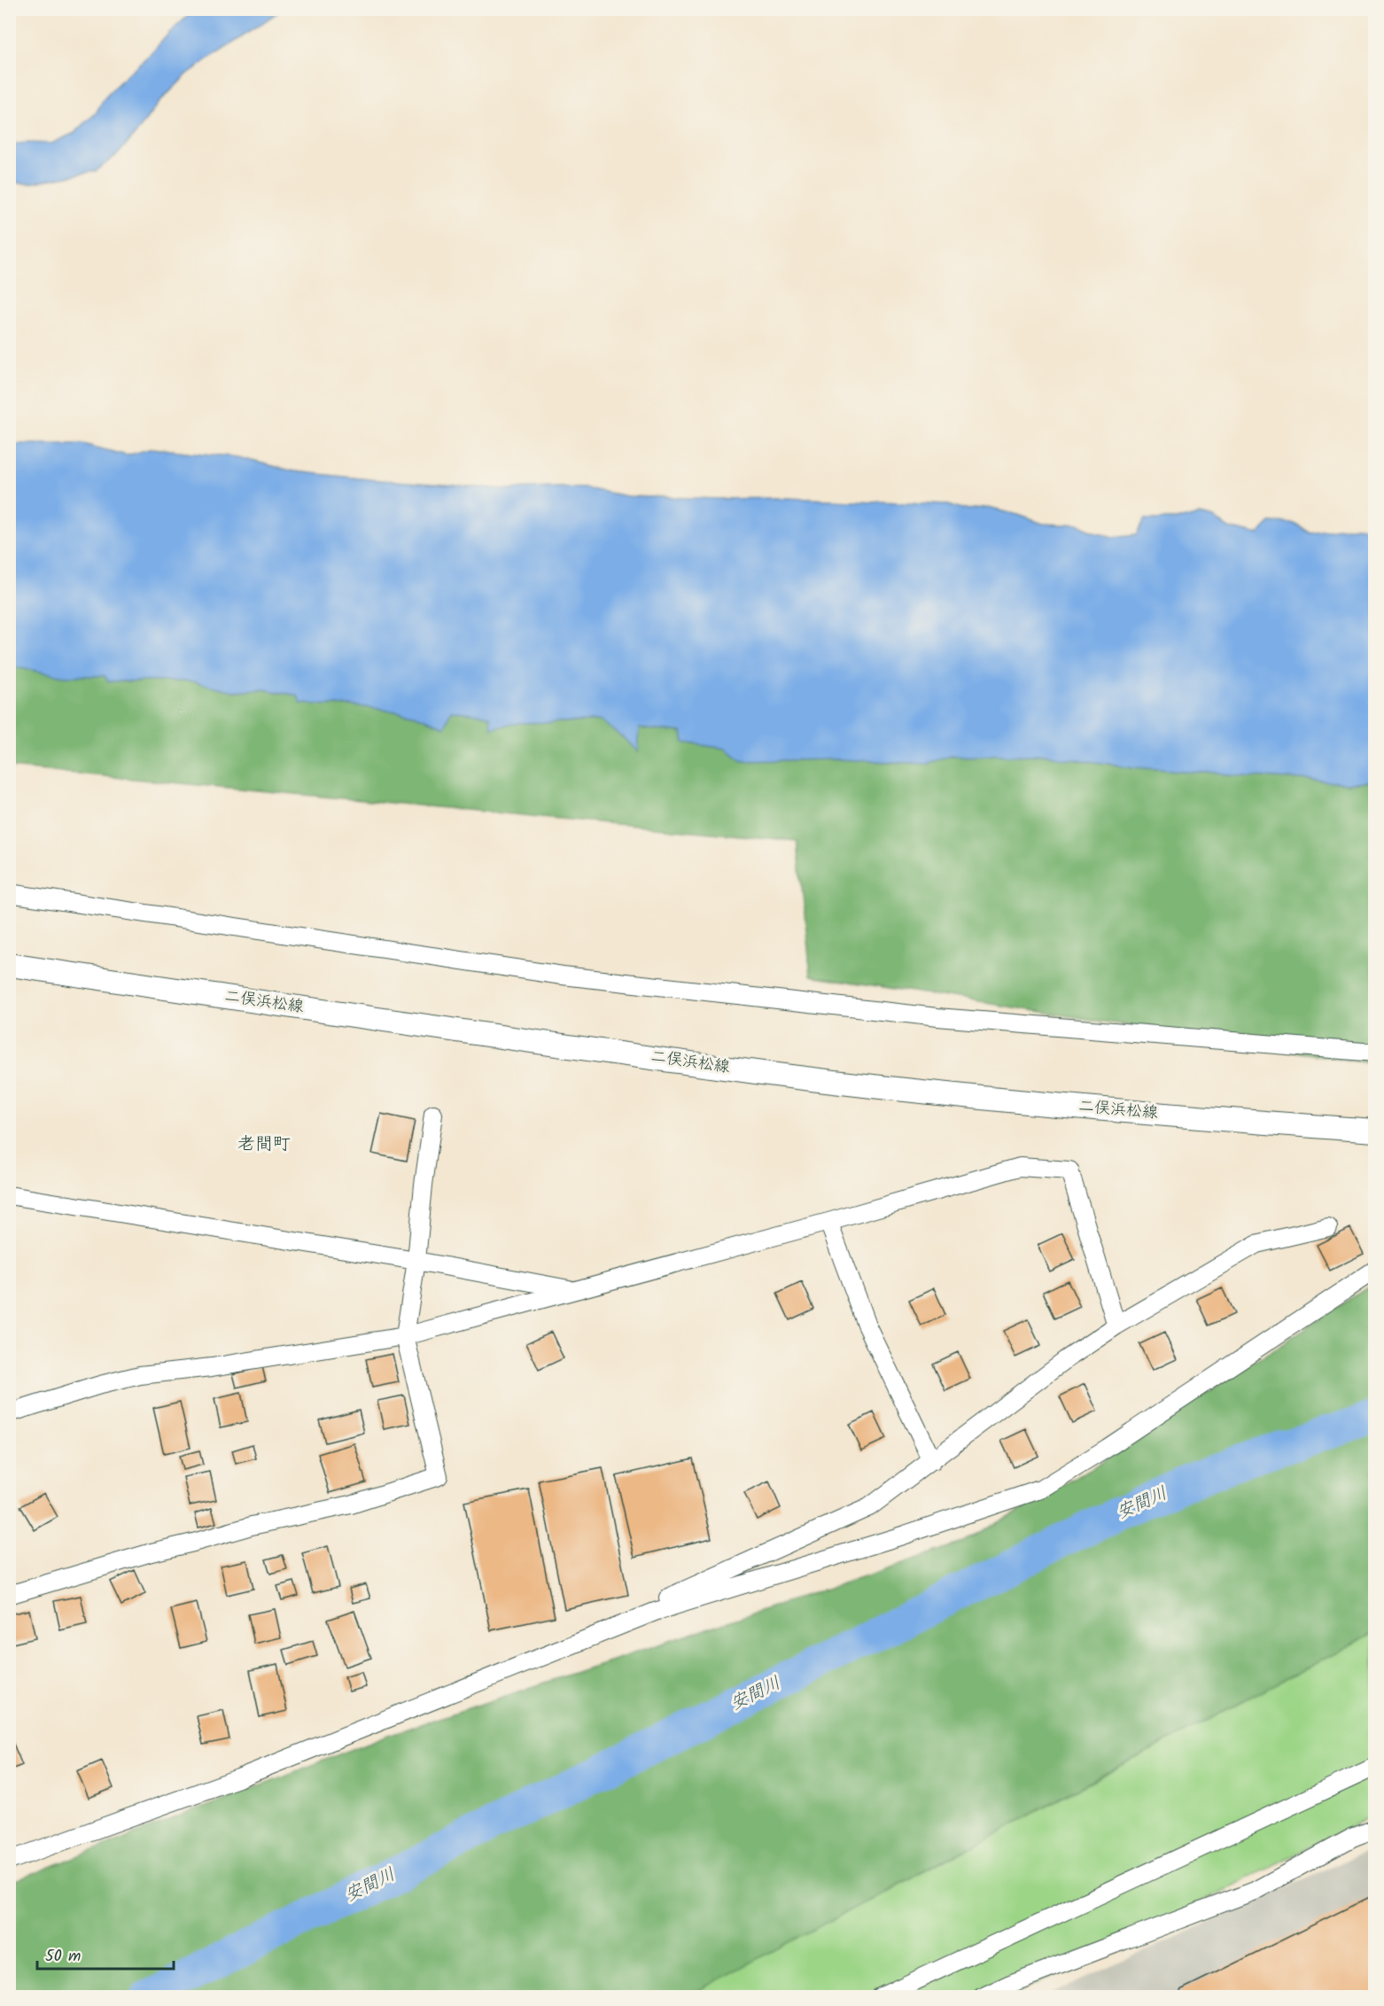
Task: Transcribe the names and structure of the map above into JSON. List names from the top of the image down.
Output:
{
  "streets": {
    "main road": ["二俣浜松線"]
  },
  "districts": ["老間町"],
  "water": ["安間川"],
  "scale_bar": "50 m"
}
